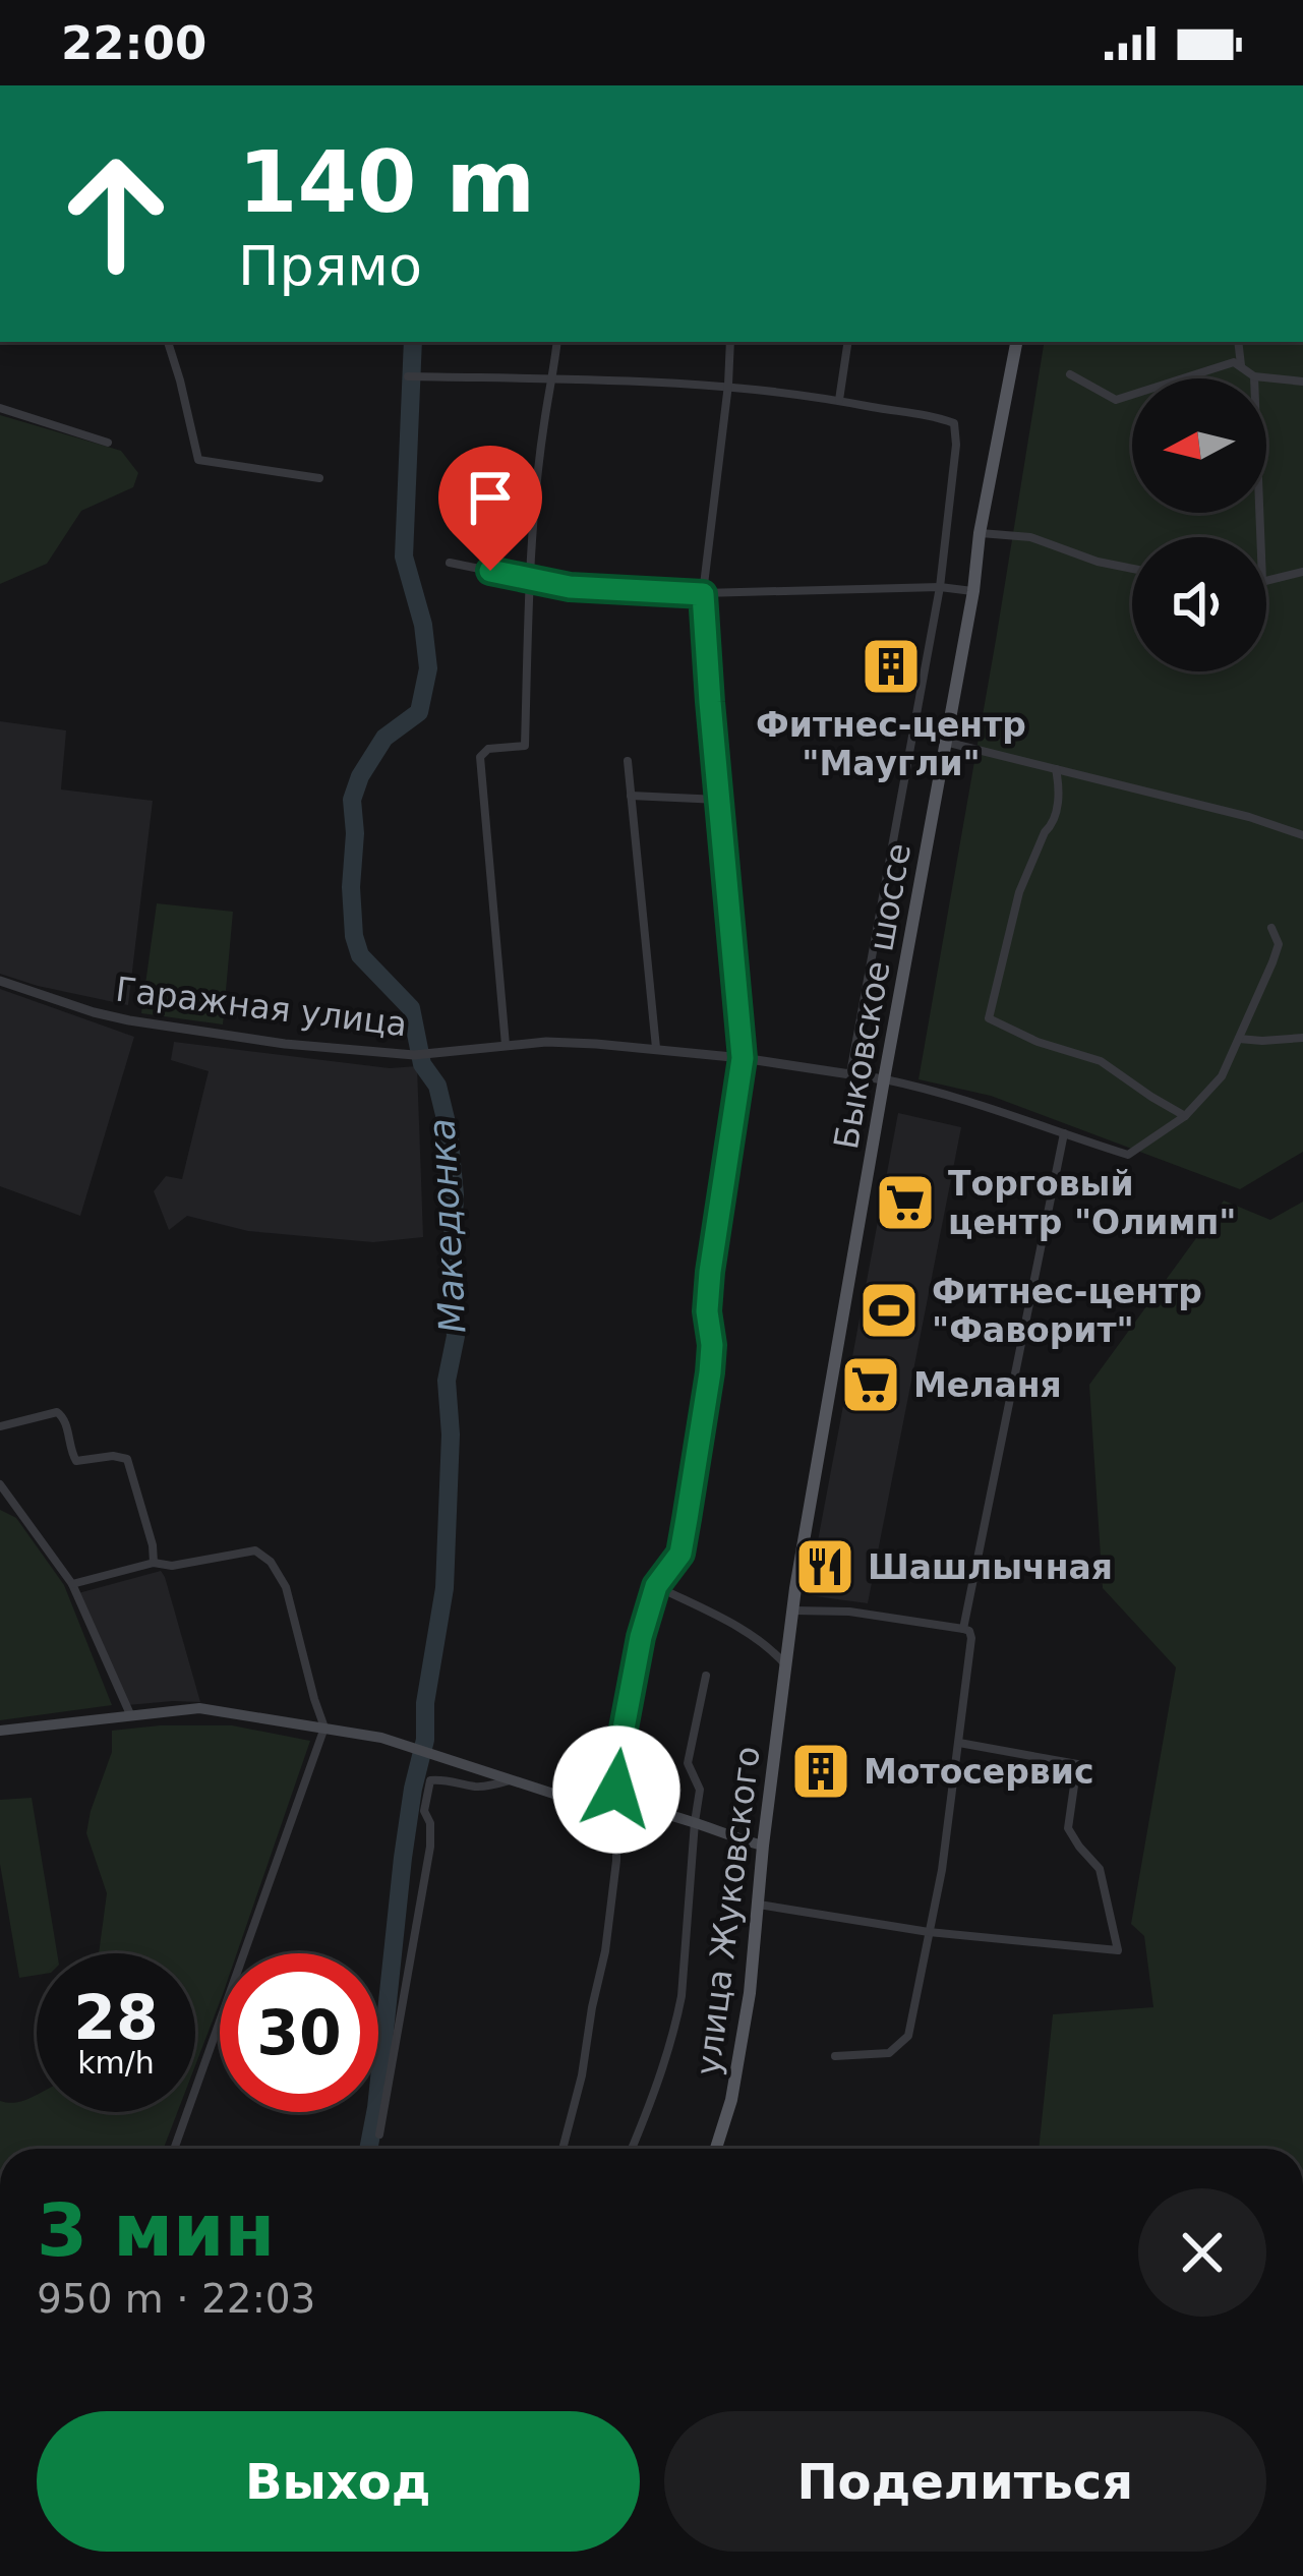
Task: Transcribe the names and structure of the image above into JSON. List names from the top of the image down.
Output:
{
  "streets": {
    "main road": ["Быковское шоссе", "улица Жуковского"],
    "street": ["Гаражная улица"]
  },
  "crossings": [
    ["Быковское шоссе", "Гаражная улица"],
    ["Быковское шоссе", "улица Жуковского"]
  ],
  "water": ["Македонка"],
  "places": {
    "building": ["Фитнес-центр \"Маугли\"", "Мотосервис"],
    "supermarket": ["Торговый центр \"Олимп\"", "Меланя"],
    "sports": ["Фитнес-центр \"Фаворит\""],
    "restaurant": ["Шашлычная"]
  },
  "north": "left",
  "page": {
    "status": "22:00",
    "turn": ["140 m", "Прямо"],
    "speed": "28 km/h",
    "limit": "30",
    "heading": ["3 мин", "950 m · 22:03"],
    "buttons": ["Выход", "Поделиться"]
  }
}
